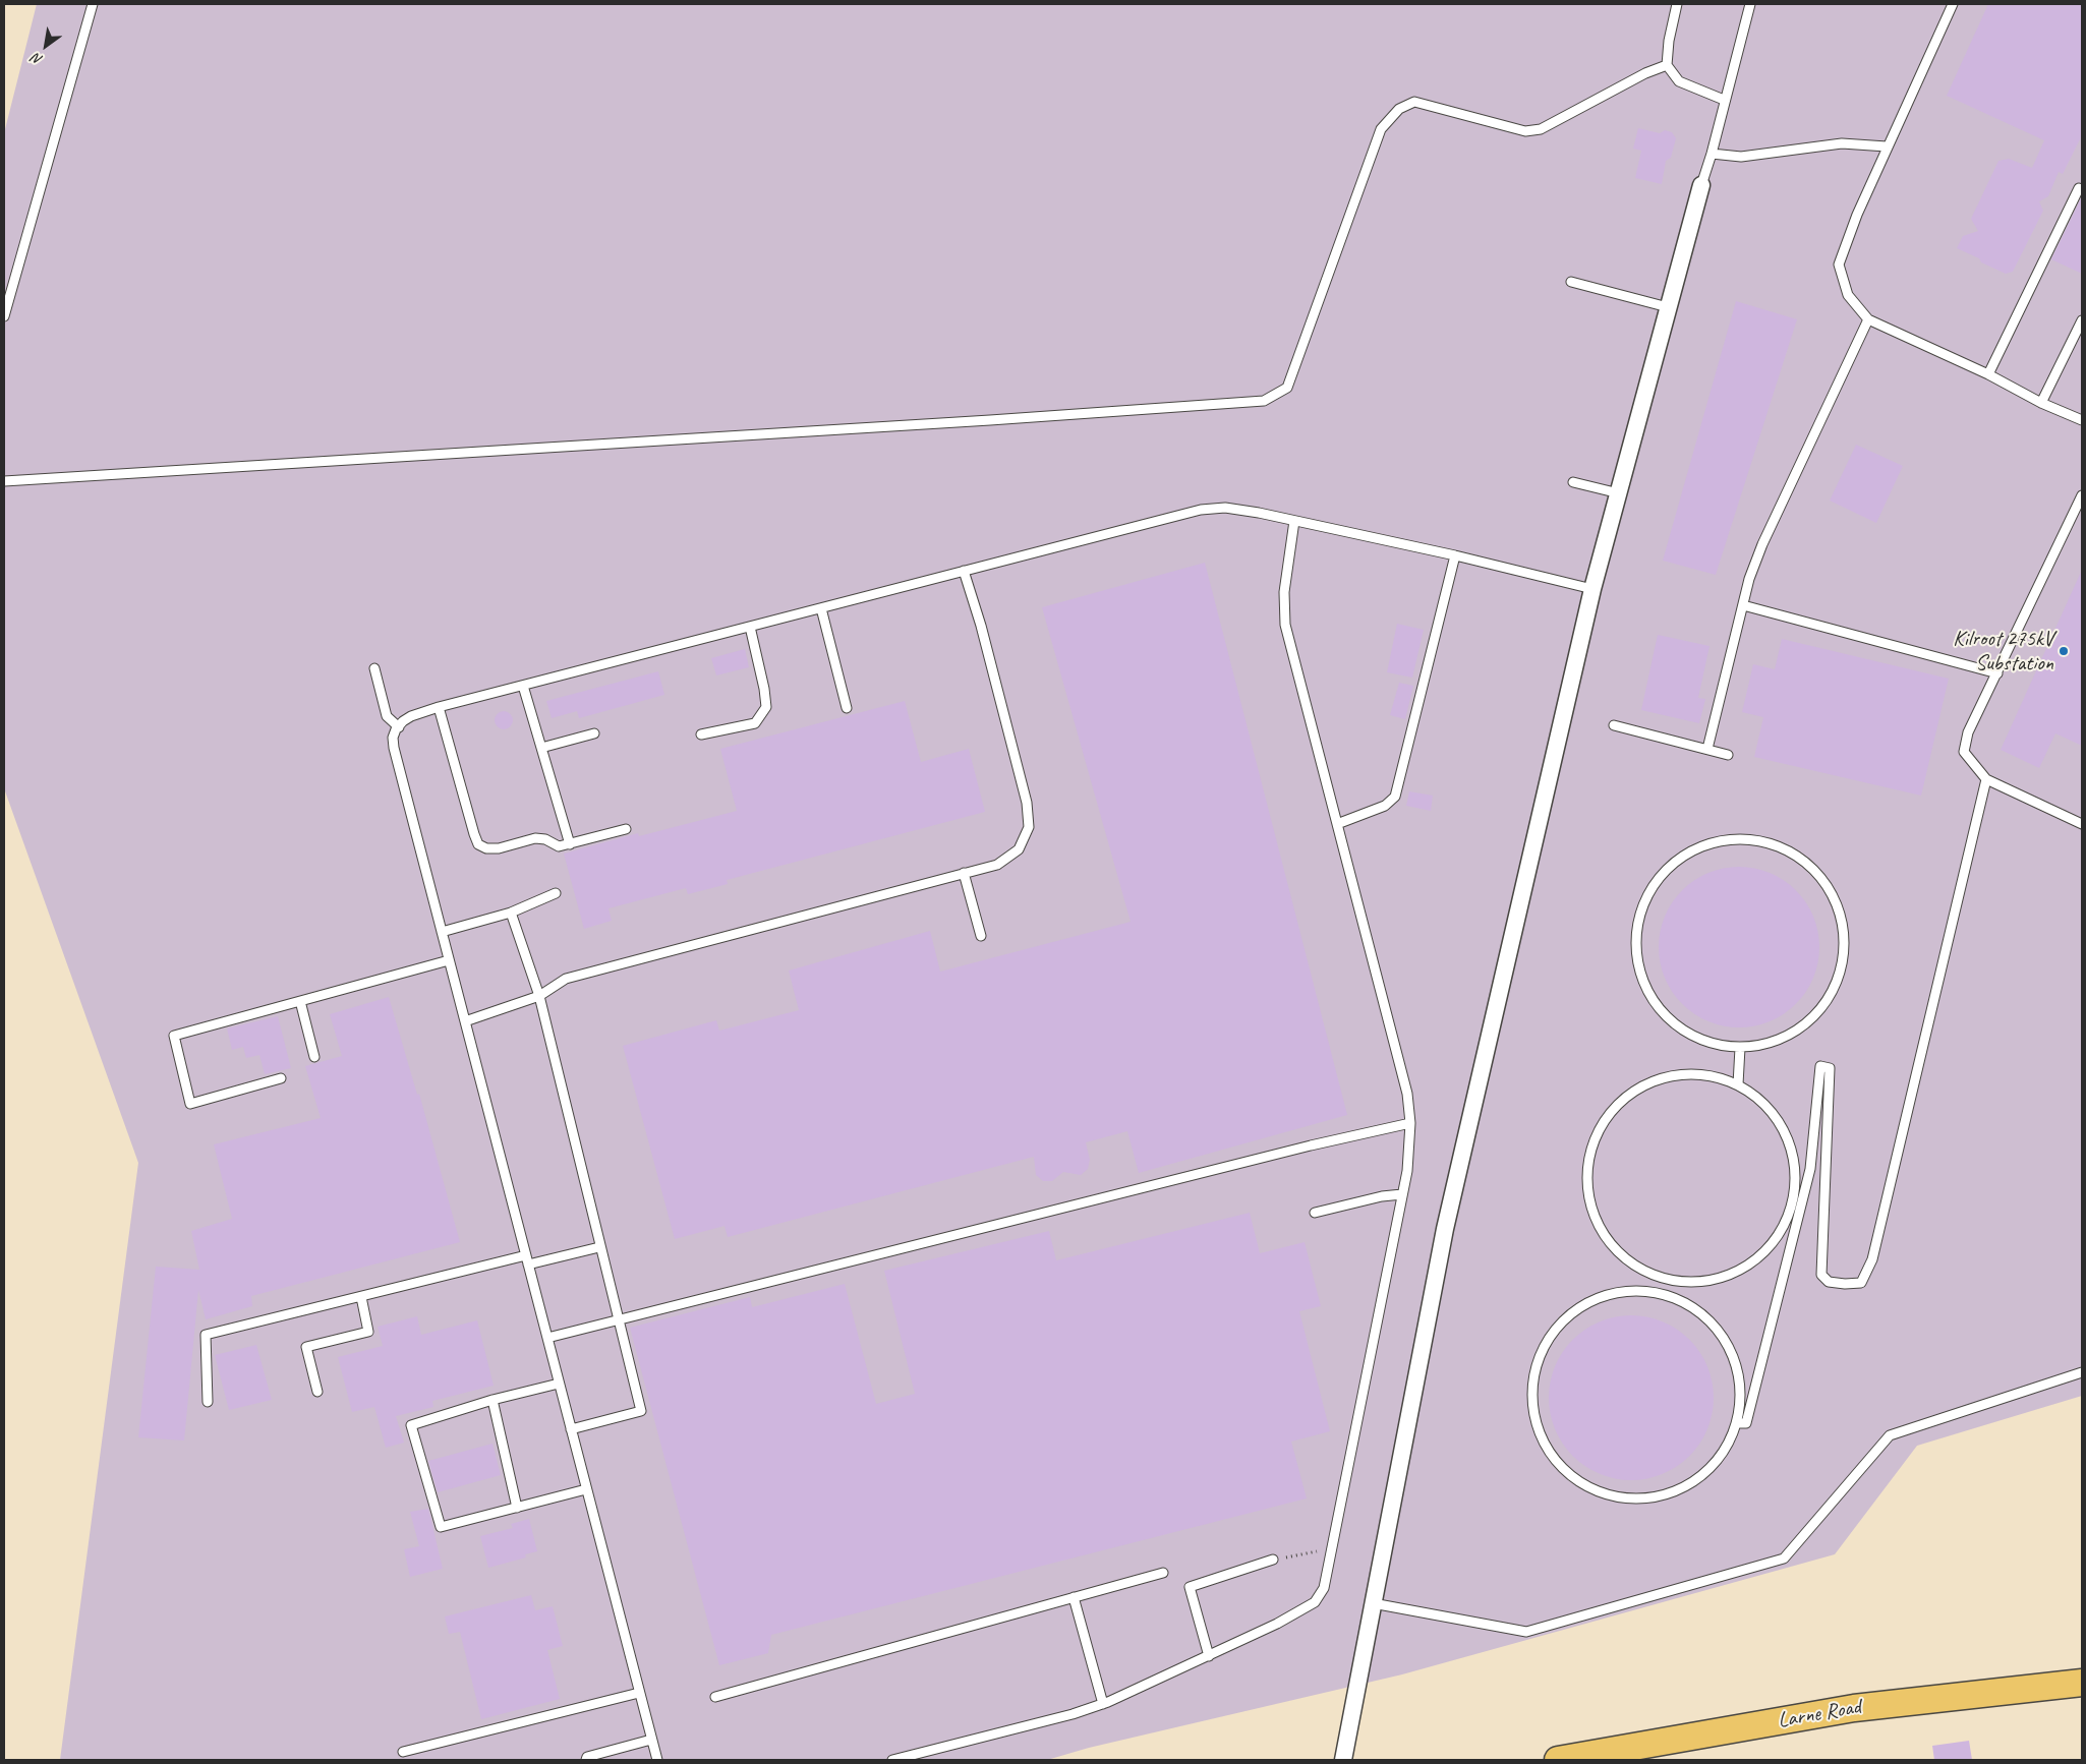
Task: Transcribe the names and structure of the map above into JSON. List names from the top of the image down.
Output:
{
  "streets": {
    "main road": ["Larne Road"]
  },
  "places": ["Kilroot 275kV Substation"],
  "north": "bottom left"
}
